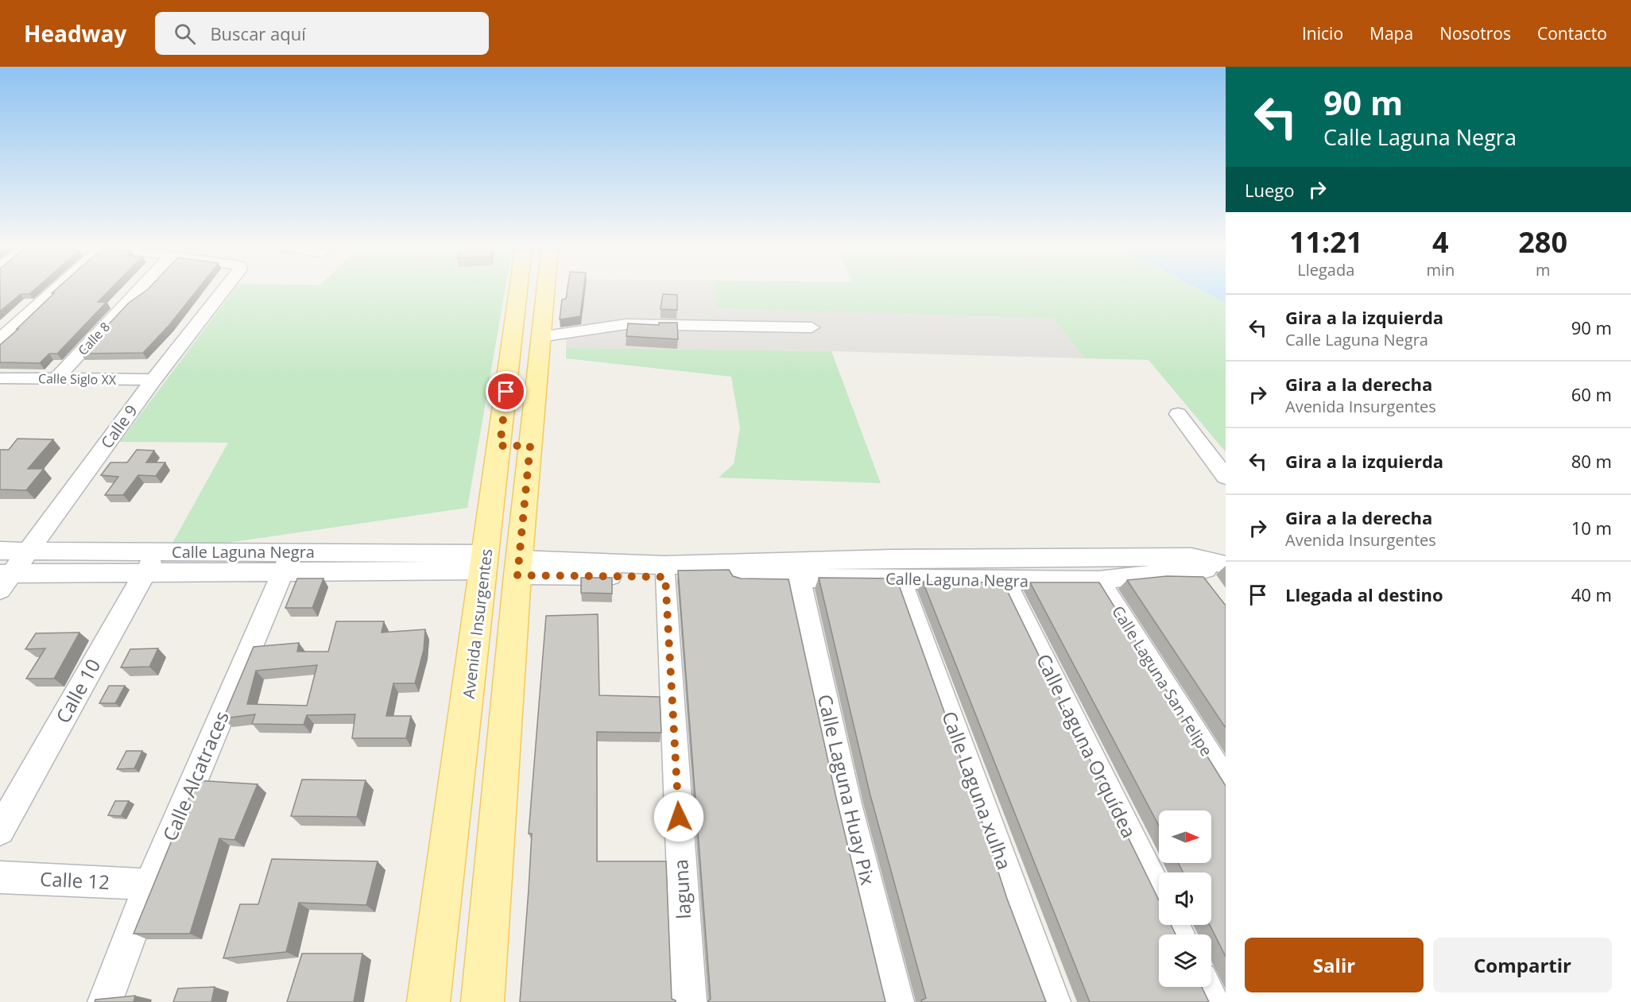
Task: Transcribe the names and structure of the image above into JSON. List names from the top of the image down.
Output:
{
  "streets": {
    "main road": ["Avenida Insurgentes"],
    "street": [
      "Calle 8",
      "Calle Siglo XX",
      "Calle 9",
      "Calle Laguna Negra",
      "Calle Laguna San Felipe",
      "Calle 10",
      "Calle Laguna Orquídea",
      "Calle Alcatraces",
      "Calle Laguna Huay Pix",
      "Calle Laguna xulha",
      "Calle 12",
      "laguna"
    ]
  },
  "crossings": [
    ["Calle 8", "Calle Siglo XX"],
    ["Calle Siglo XX", "Calle 9"],
    ["Calle 9", "Calle Laguna Negra"],
    ["Calle Laguna Negra", "Avenida Insurgentes"],
    ["Calle Laguna Negra", "Calle Laguna San Felipe"],
    ["Calle Laguna Negra", "Calle 10"],
    ["Calle Laguna Negra", "Calle Laguna Orquídea"],
    ["Calle Laguna Negra", "Calle Alcatraces"],
    ["Calle Laguna Negra", "Calle Laguna Huay Pix"],
    ["Calle Laguna Negra", "Calle Laguna xulha"],
    ["Calle Laguna Negra", "laguna"],
    ["Calle Alcatraces", "Calle 12"]
  ],
  "north": "right",
  "page": {
    "header": "Headway",
    "search": "Buscar aquí",
    "nav": [
      "Inicio",
      "Mapa",
      "Nosotros",
      "Contacto"
    ],
    "turn": ["90 m", "Calle Laguna Negra"],
    "then": "Luego",
    "eta": [
      "11:21",
      "Llegada",
      "4",
      "min",
      "280",
      "m"
    ],
    "list": [
      {
        "name": "Gira a la izquierda",
        "note": "Calle Laguna Negra",
        "value": "90 m"
      },
      {
        "name": "Gira a la derecha",
        "note": "Avenida Insurgentes",
        "value": "60 m"
      },
      {
        "name": "Gira a la izquierda",
        "value": "80 m"
      },
      {
        "name": "Gira a la derecha",
        "note": "Avenida Insurgentes",
        "value": "10 m"
      },
      {
        "name": "Llegada al destino",
        "value": "40 m"
      }
    ],
    "buttons": ["Salir", "Compartir"]
  }
}
